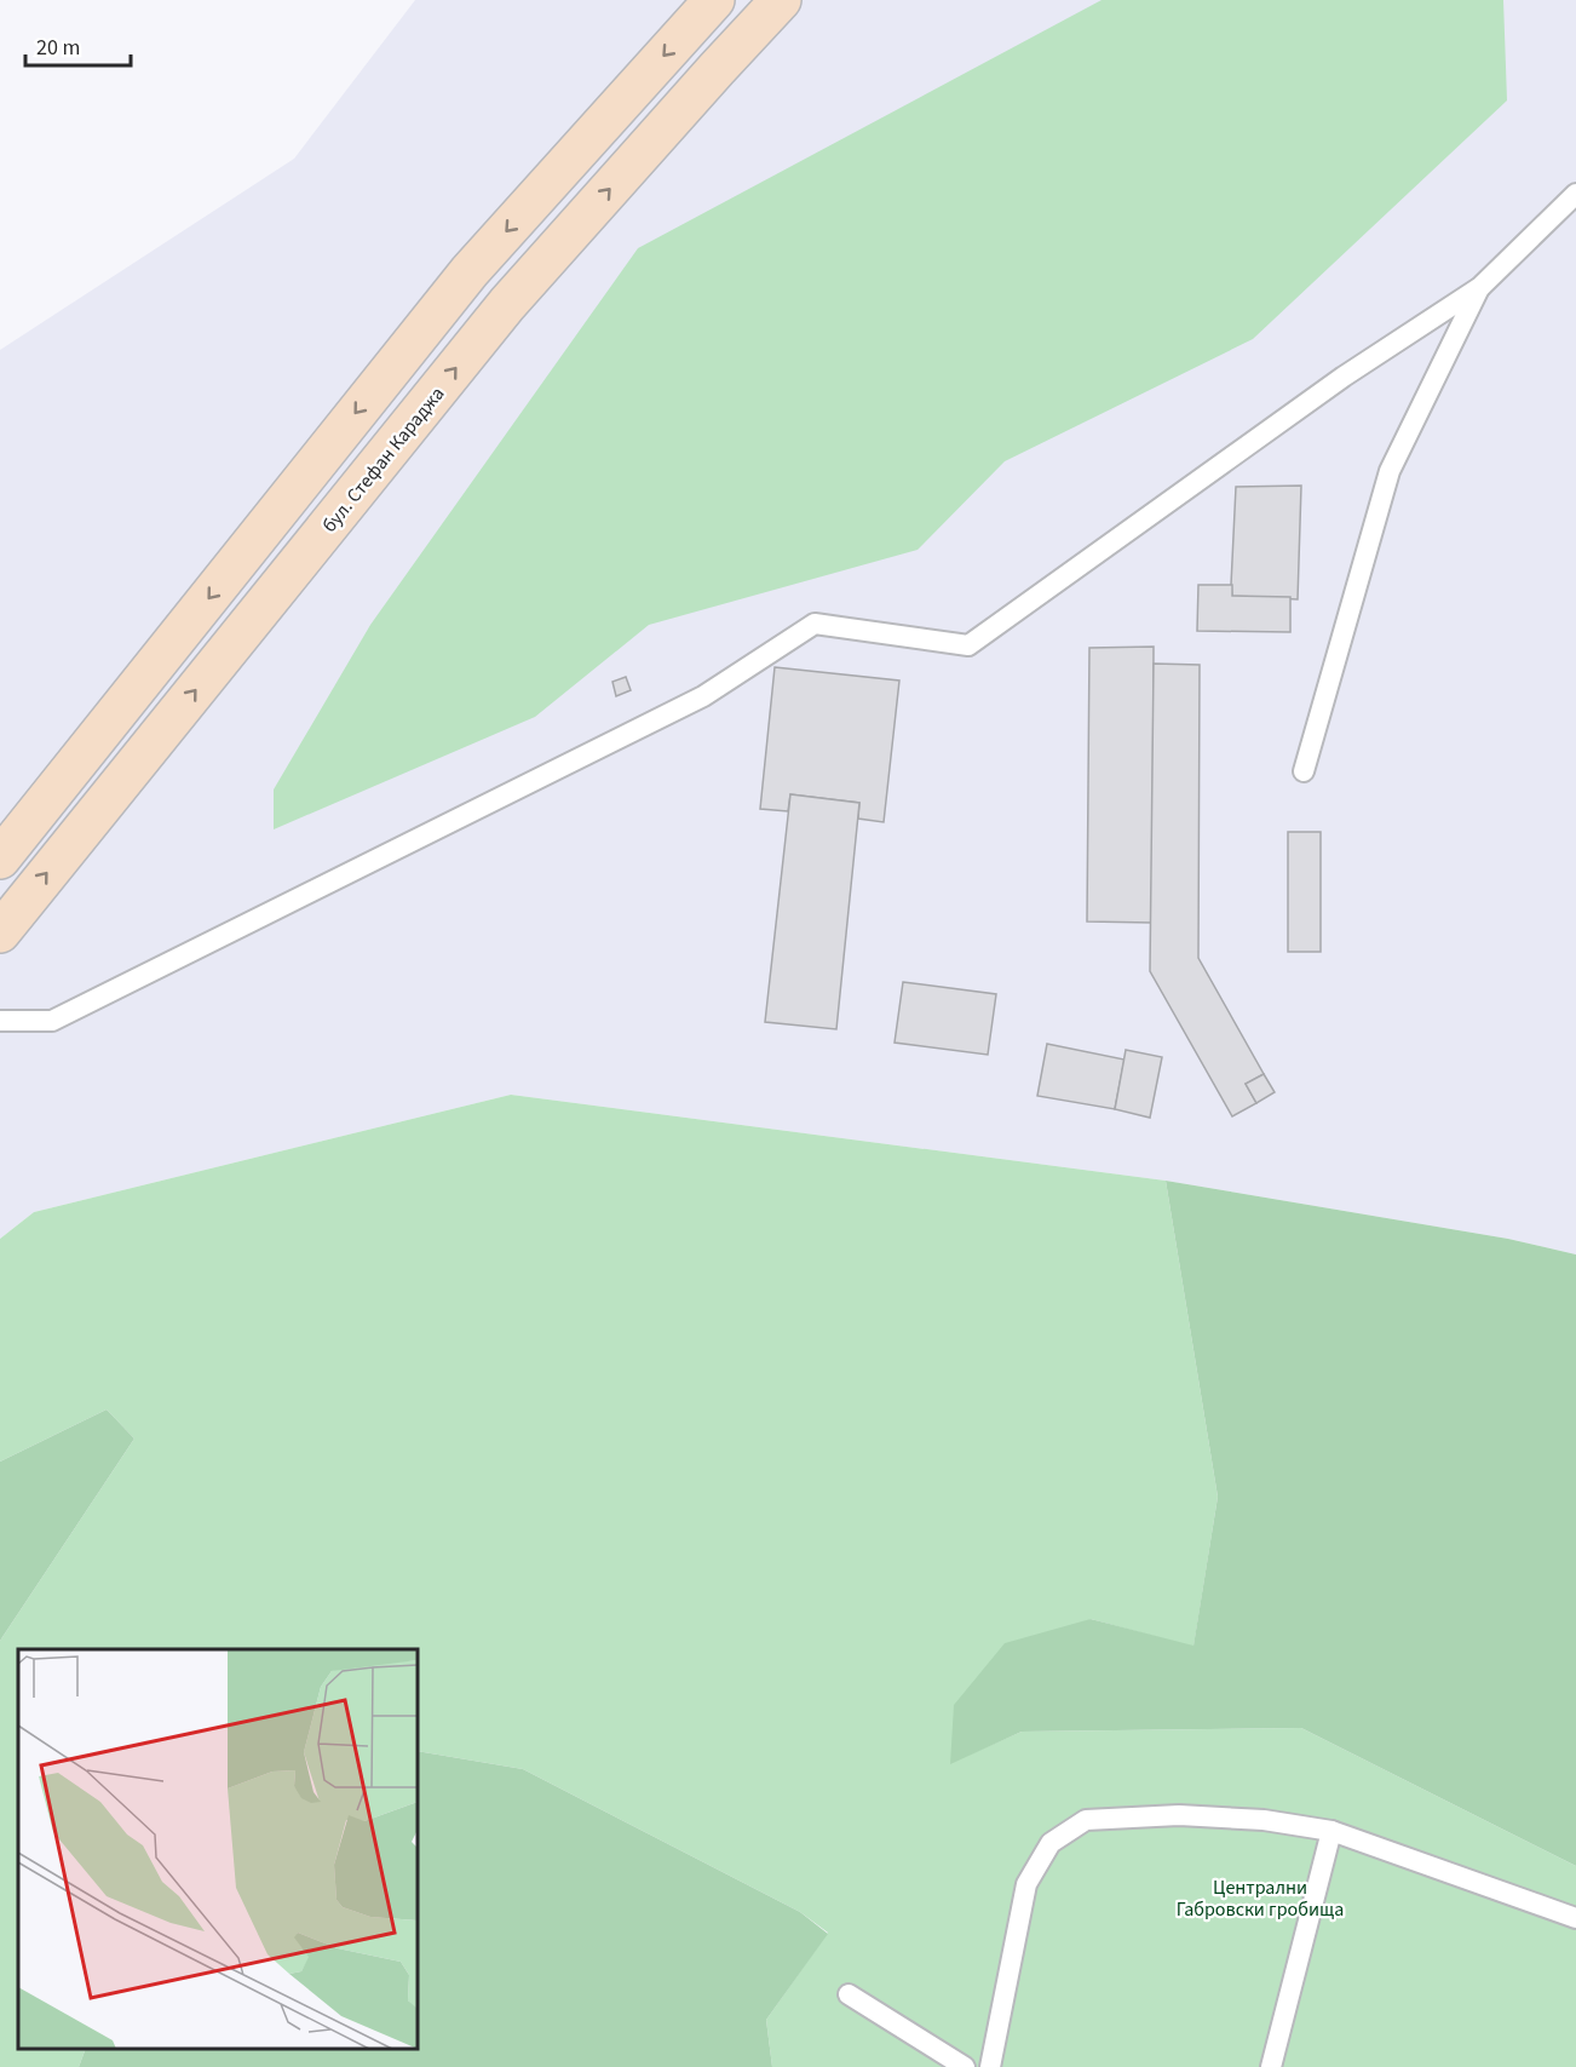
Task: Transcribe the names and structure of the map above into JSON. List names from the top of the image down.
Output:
{
  "streets": {
    "main road": ["бул. Стефан Караджа"]
  },
  "parks": ["Централни Габровски гробища"],
  "scale_bar": "20 m"
}
